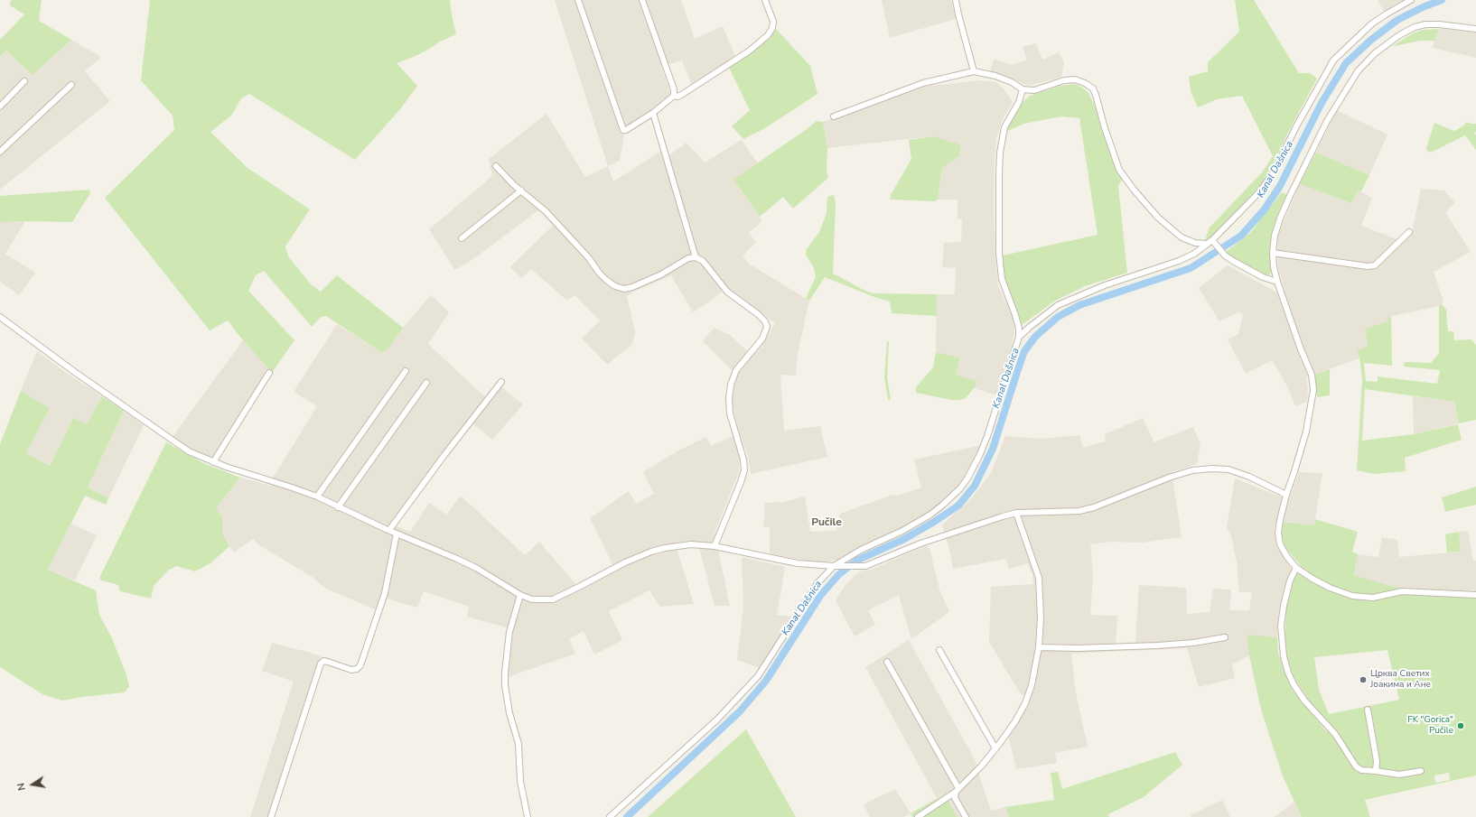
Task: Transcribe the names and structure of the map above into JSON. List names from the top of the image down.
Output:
{
  "districts": ["Pučile"],
  "water": ["Kanal Dašnica"],
  "places": ["Црква Светих Јоакима и Ане", "FK \"Gorica\" Pučile"],
  "north": "left"
}
